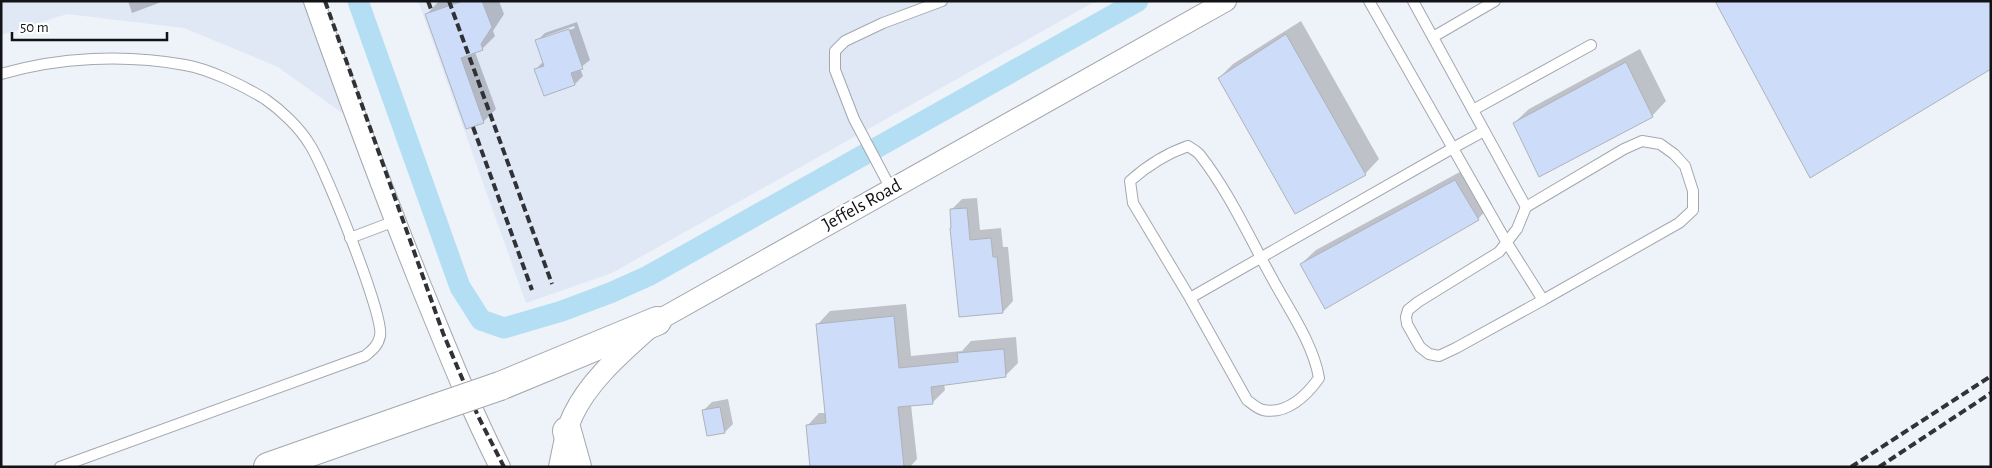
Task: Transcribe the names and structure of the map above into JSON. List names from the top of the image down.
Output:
{
  "streets": {
    "street": ["Jeffels Road"]
  },
  "scale_bar": "50 m"
}
